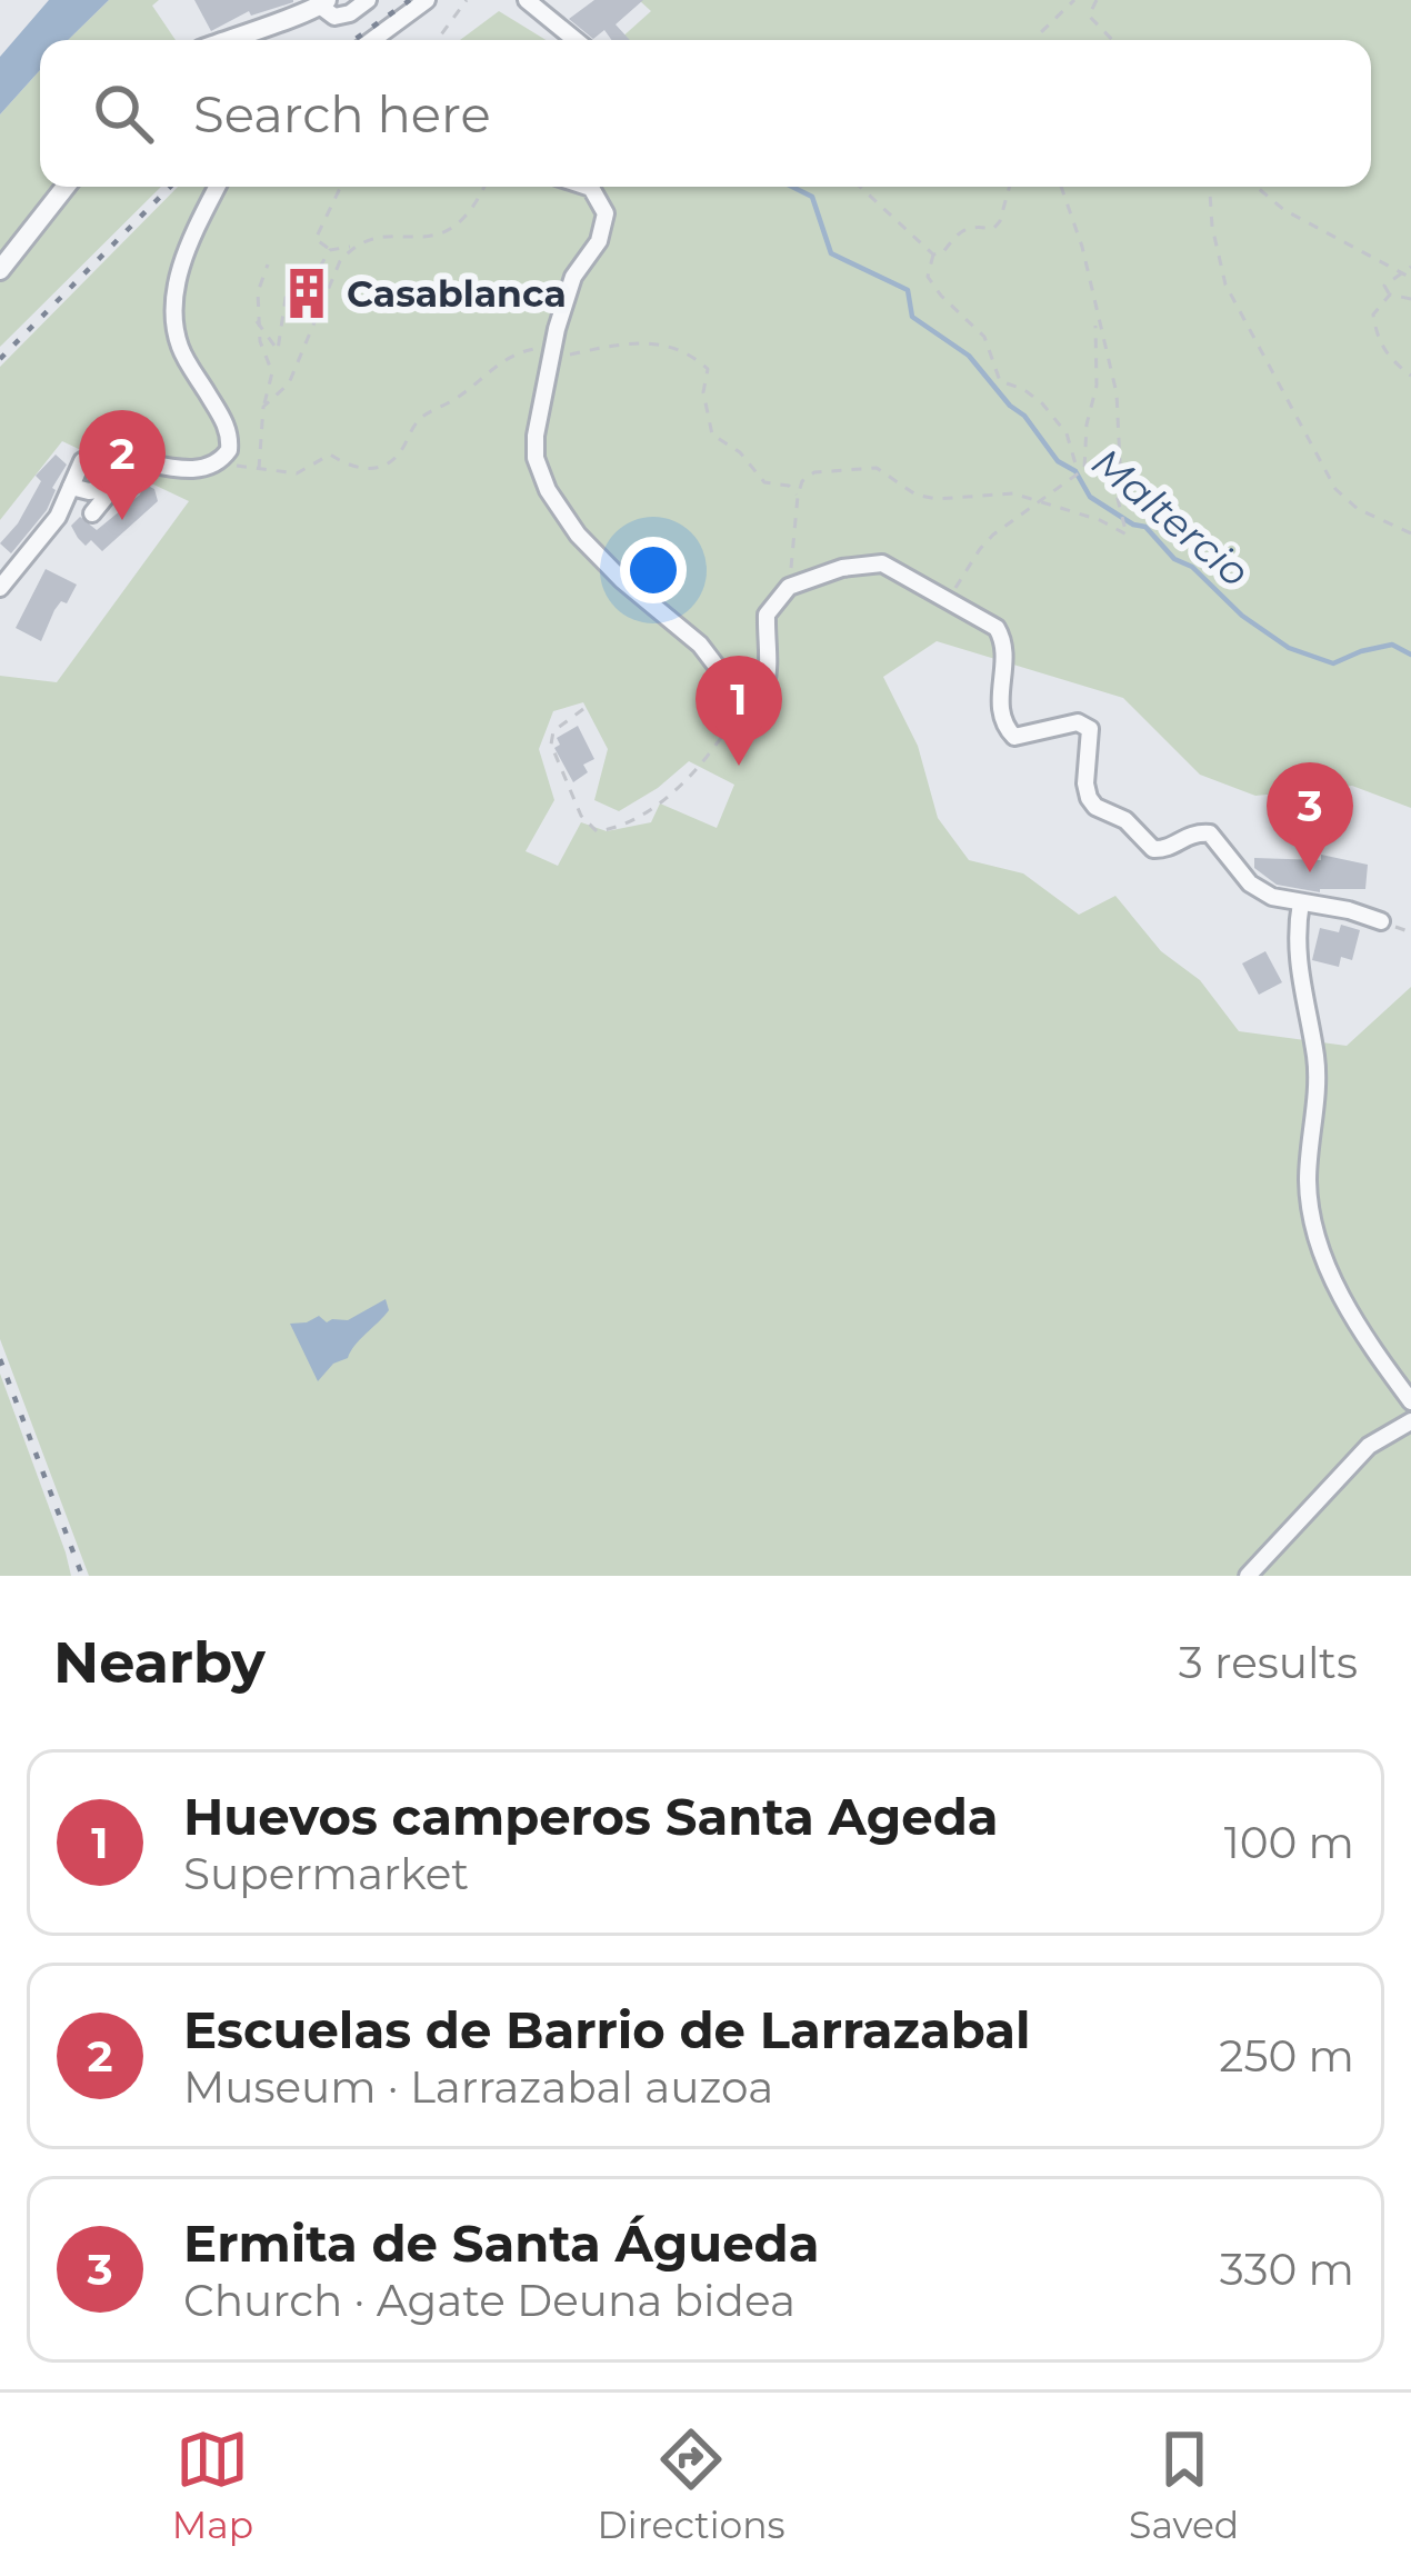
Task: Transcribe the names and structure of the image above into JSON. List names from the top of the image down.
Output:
{
  "water": ["Maltercio"],
  "places": {
    "building": ["Casablanca"]
  },
  "page": {
    "search": "Search here",
    "pins": ["2", "1", "3"],
    "heading": ["Nearby", "3 results"],
    "list": [
      {
        "mark": "1",
        "name": "Huevos camperos Santa Ageda",
        "note": "Supermarket",
        "value": "100 m"
      },
      {
        "mark": "2",
        "name": "Escuelas de Barrio de Larrazabal",
        "note": "Museum · Larrazabal auzoa",
        "value": "250 m"
      },
      {
        "mark": "3",
        "name": "Ermita de Santa Águeda",
        "note": "Church · Agate Deuna bidea",
        "value": "330 m"
      }
    ],
    "nav": ["Map", "Directions", "Saved"]
  }
}
